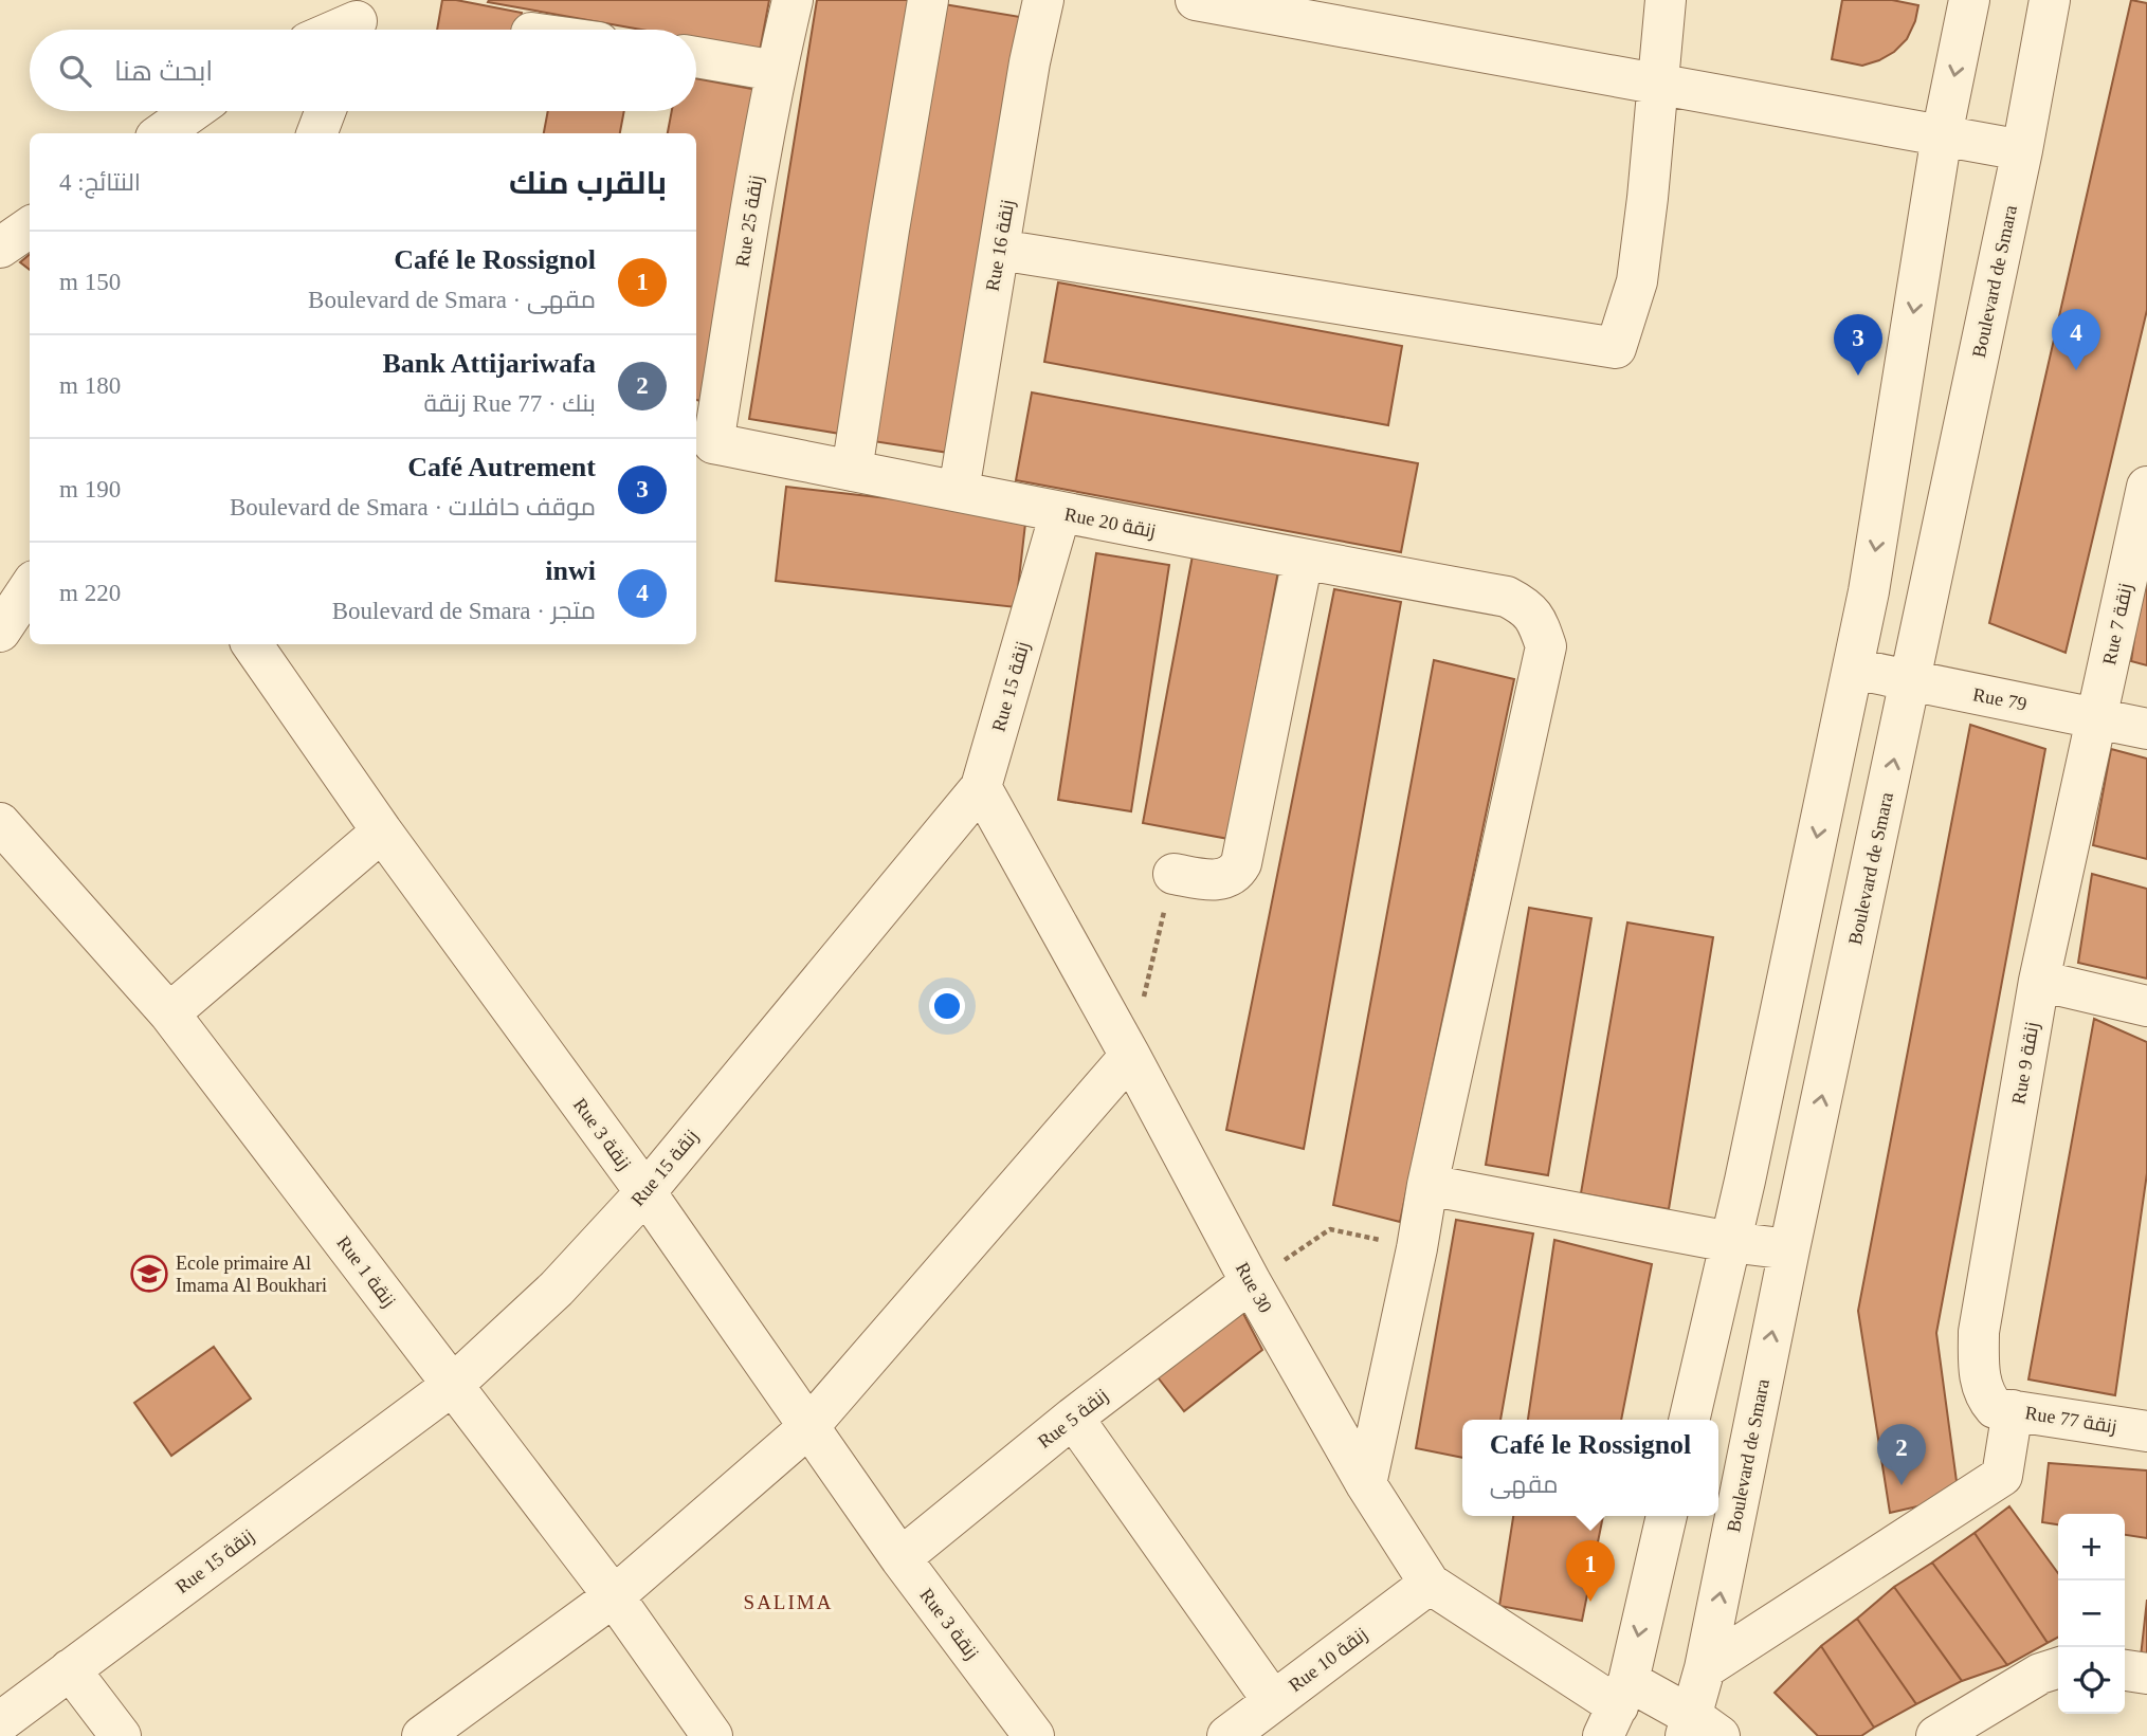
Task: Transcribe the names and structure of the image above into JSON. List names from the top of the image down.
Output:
{
  "streets": {
    "street": [
      "Rue 25 زنقة",
      "Rue 16 زنقة",
      "Boulevard de Smara",
      "Rue 20 زنقة",
      "Rue 7 زنقة",
      "Rue 15 زنقة",
      "Rue 79",
      "Rue 9 زنقة",
      "Rue 3 زنقة",
      "Rue 1 زنقة",
      "Rue 30",
      "Rue 5 زنقة",
      "Rue 77 زنقة",
      "Rue 10 زنقة"
    ]
  },
  "crossings": [
    ["Rue 25 زنقة", "Rue 20 زنقة"],
    ["Rue 16 زنقة", "Rue 20 زنقة"],
    ["Boulevard de Smara", "Rue 79"],
    ["Boulevard de Smara", "Rue 30"],
    ["Rue 20 زنقة", "Rue 15 زنقة"],
    ["Rue 7 زنقة", "Rue 79"],
    ["Rue 7 زنقة", "Rue 9 زنقة"],
    ["Rue 15 زنقة", "Rue 3 زنقة"],
    ["Rue 15 زنقة", "Rue 1 زنقة"],
    ["Rue 15 زنقة", "Rue 30"],
    ["Rue 79", "Rue 9 زنقة"],
    ["Rue 9 زنقة", "Rue 77 زنقة"],
    ["Rue 3 زنقة", "Rue 5 زنقة"],
    ["Rue 30", "Rue 5 زنقة"],
    ["Rue 30", "Rue 10 زنقة"]
  ],
  "districts": ["SALIMA"],
  "places": {
    "school or university": ["Ecole primaire Al Imama Al Boukhari"]
  },
  "page": {
    "search": "ابحث هنا",
    "heading": ["بالقرب منك", "النتائج: 4"],
    "list": [
      {
        "mark": "1",
        "name": "Café le Rossignol",
        "note": "مقهى · Boulevard de Smara",
        "value": "150 m"
      },
      {
        "mark": "2",
        "name": "Bank Attijariwafa",
        "note": "بنك · Rue 77 زنقة",
        "value": "180 m"
      },
      {
        "mark": "3",
        "name": "Café Autrement",
        "note": "موقف حافلات · Boulevard de Smara",
        "value": "190 m"
      },
      {
        "mark": "4",
        "name": "inwi",
        "note": "متجر · Boulevard de Smara",
        "value": "220 m"
      }
    ],
    "pins": [
      "4",
      "3",
      "2",
      "1"
    ],
    "popup": ["Café le Rossignol", "مقهى"],
    "map_buttons": ["+", "−"]
  }
}
